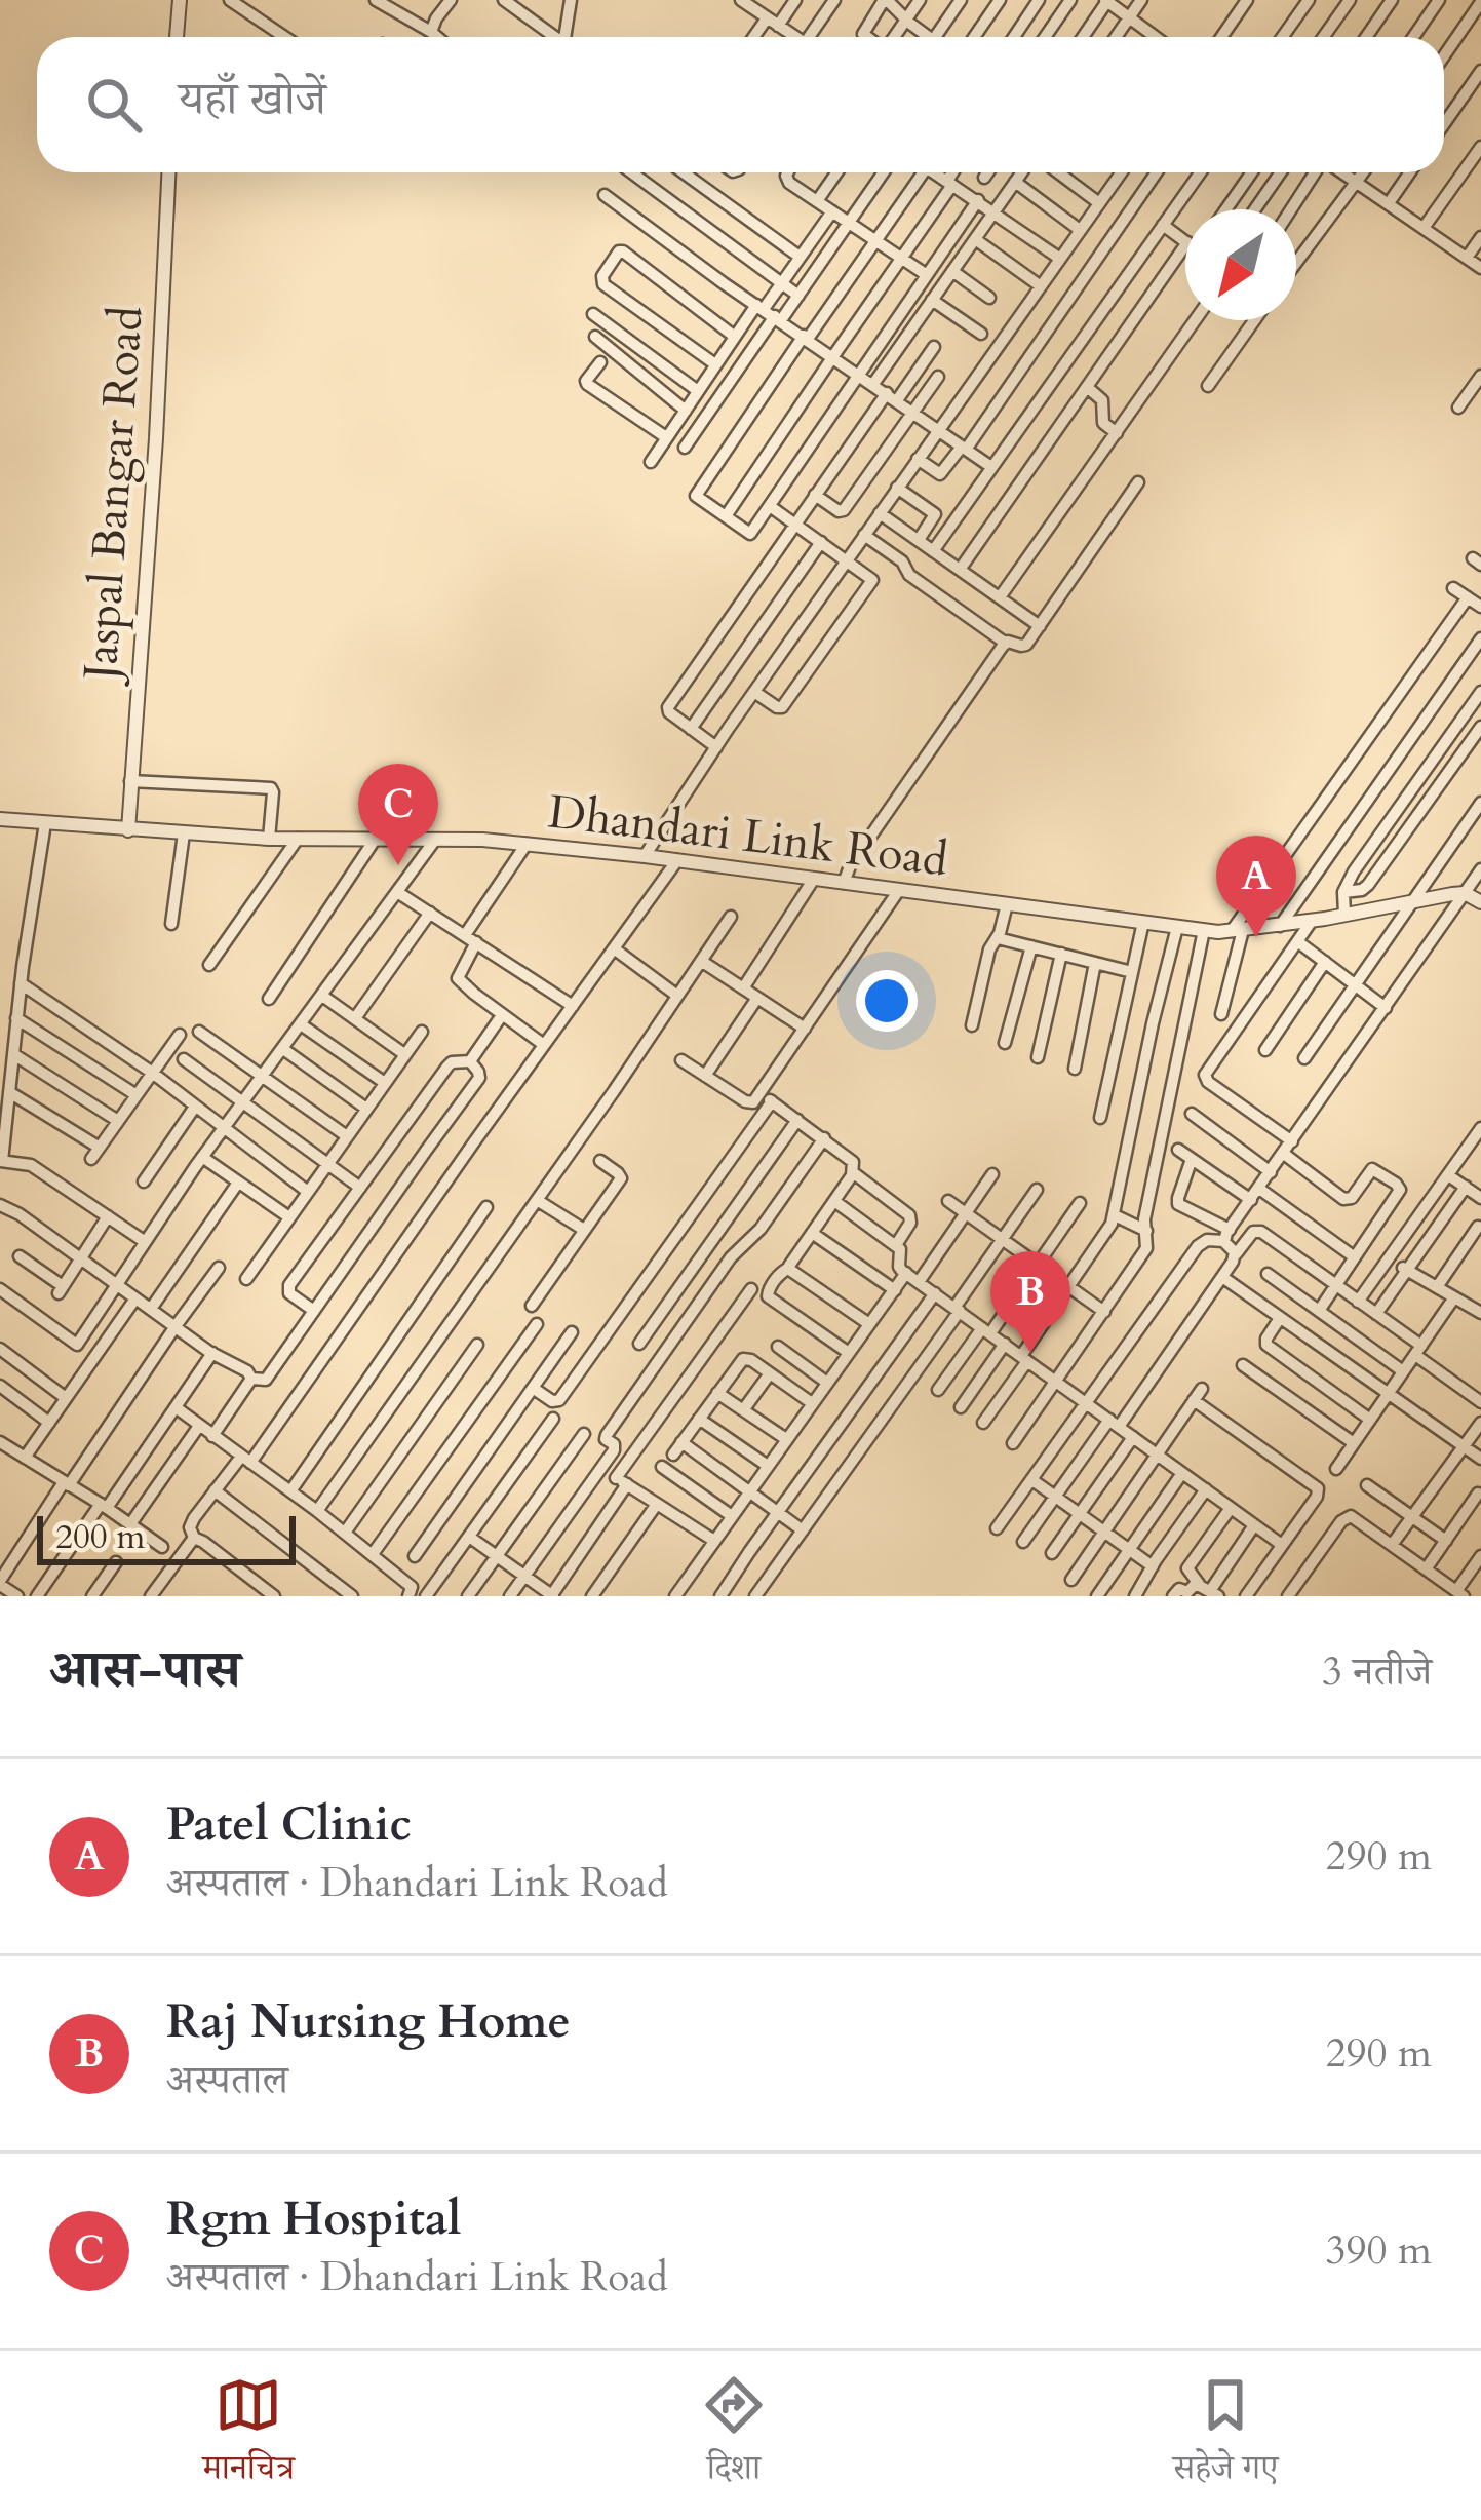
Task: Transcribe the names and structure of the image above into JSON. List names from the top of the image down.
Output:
{
  "streets": {
    "street": ["Jaspal Bangar Road", "Dhandari Link Road"]
  },
  "crossings": [
    ["Jaspal Bangar Road", "Dhandari Link Road"]
  ],
  "scale_bar": "200 m",
  "north": "bottom left",
  "page": {
    "search": "यहाँ खोजें",
    "pins": ["C", "A", "B"],
    "scale": "200 m",
    "heading": ["आस-पास", "3 नतीजे"],
    "list": [
      {
        "mark": "A",
        "name": "Patel Clinic",
        "note": "अस्पताल · Dhandari Link Road",
        "value": "290 m"
      },
      {
        "mark": "B",
        "name": "Raj Nursing Home",
        "note": "अस्पताल",
        "value": "290 m"
      },
      {
        "mark": "C",
        "name": "Rgm Hospital",
        "note": "अस्पताल · Dhandari Link Road",
        "value": "390 m"
      }
    ],
    "nav": ["मानचित्र", "दिशा", "सहेजे गए"]
  }
}
